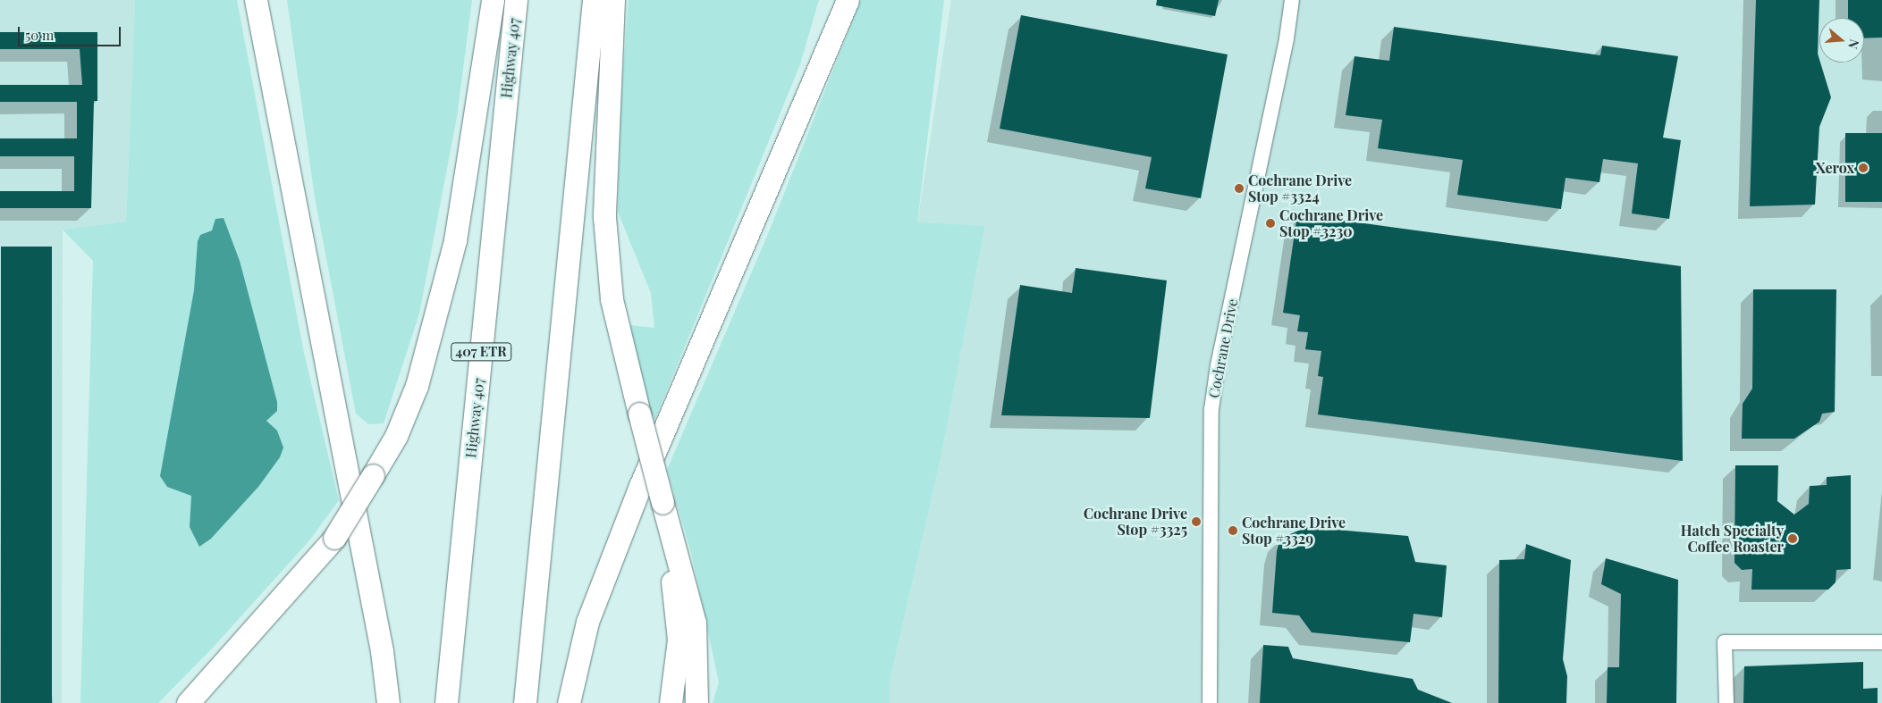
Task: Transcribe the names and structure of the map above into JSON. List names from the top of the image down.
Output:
{
  "streets": {
    "highway": ["Highway 407", "407 ETR"],
    "street": ["Cochrane Drive"]
  },
  "places": [
    "Xerox",
    "Cochrane Drive Stop #3324",
    "Cochrane Drive Stop #3230",
    "Cochrane Drive Stop #3325",
    "Cochrane Drive Stop #3329",
    "Hatch Specialty Coffee Roaster"
  ],
  "scale_bar": "50 m",
  "north": "right"
}
